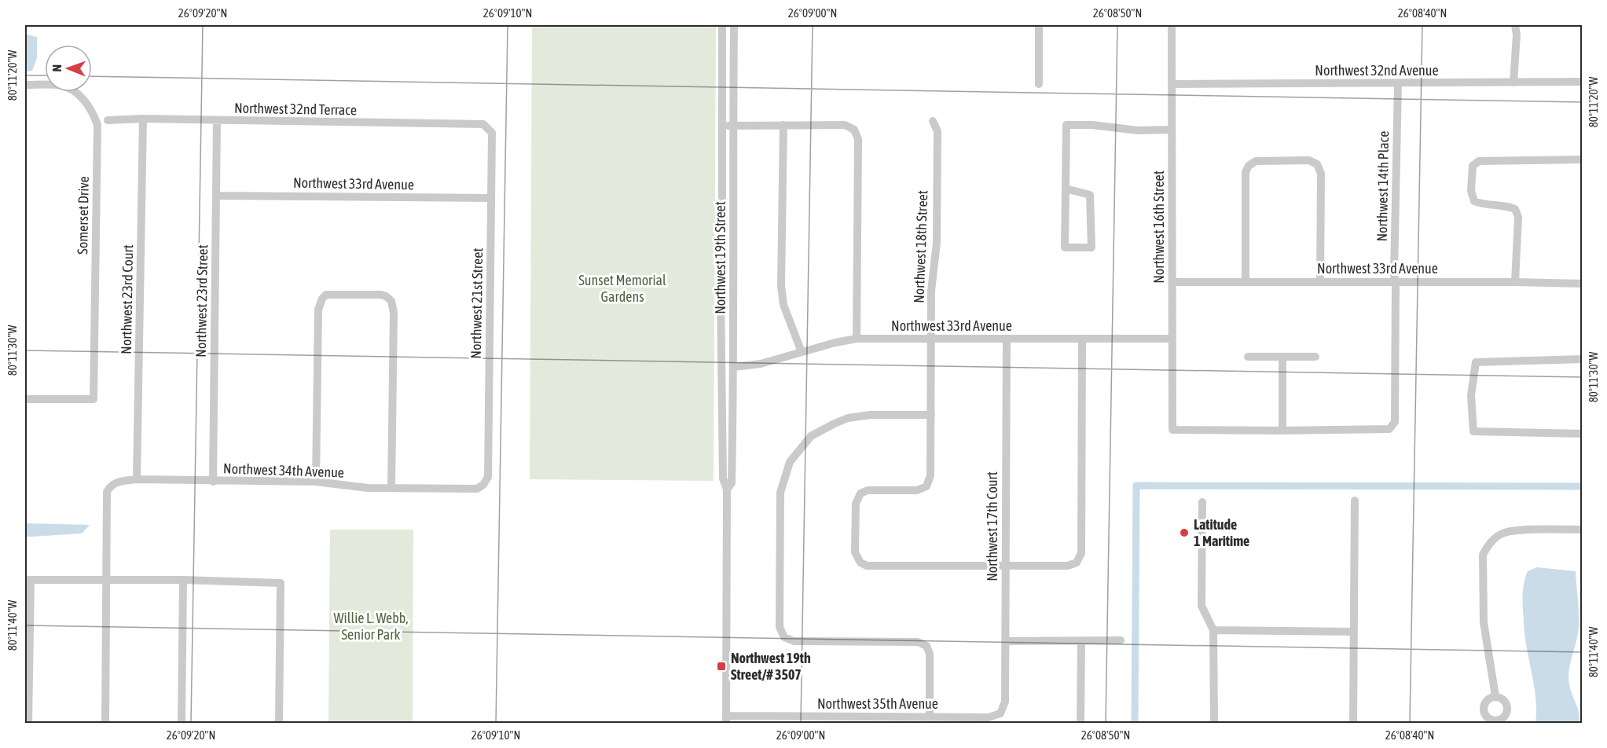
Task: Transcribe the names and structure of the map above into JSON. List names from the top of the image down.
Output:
{
  "streets": {
    "street": [
      "Northwest 32nd Avenue",
      "Northwest 32nd Terrace",
      "Northwest 33rd Avenue",
      "Northwest 14th Place",
      "Somerset Drive",
      "Northwest 16th Street",
      "Northwest 18th Street",
      "Northwest 19th Street",
      "Northwest 23rd Court",
      "Northwest 23rd Street",
      "Northwest 21st Street",
      "Northwest 34th Avenue",
      "Northwest 17th Court",
      "Northwest 35th Avenue"
    ]
  },
  "crossings": [
    ["Northwest 32nd Avenue", "Northwest 14th Place"],
    ["Northwest 32nd Avenue", "Northwest 16th Street"],
    ["Northwest 32nd Terrace", "Northwest 23rd Court"],
    ["Northwest 32nd Terrace", "Northwest 23rd Street"],
    ["Northwest 32nd Terrace", "Northwest 21st Street"],
    ["Northwest 33rd Avenue", "Northwest 14th Place"],
    ["Northwest 33rd Avenue", "Northwest 16th Street"],
    ["Northwest 33rd Avenue", "Northwest 18th Street"],
    ["Northwest 33rd Avenue", "Northwest 19th Street"],
    ["Northwest 33rd Avenue", "Northwest 23rd Street"],
    ["Northwest 33rd Avenue", "Northwest 21st Street"],
    ["Northwest 33rd Avenue", "Northwest 17th Court"],
    ["Northwest 14th Place", "Northwest 16th Street"],
    ["Northwest 18th Street", "Northwest 17th Court"],
    ["Northwest 19th Street", "Northwest 35th Avenue"],
    ["Northwest 23rd Court", "Northwest 34th Avenue"],
    ["Northwest 23rd Street", "Northwest 34th Avenue"],
    ["Northwest 21st Street", "Northwest 34th Avenue"],
    ["Northwest 17th Court", "Northwest 35th Avenue"]
  ],
  "parks": ["Sunset Memorial Gardens", "Willie L. Webb, Senior Park"],
  "places": {
    "other": ["Latitude 1 Maritime"],
    "transit": ["Northwest 19th Street/# 3507"]
  },
  "north": "left",
  "coordinates": [
    "26°09'20\"N",
    "26°09'10\"N",
    "26°09'00\"N",
    "26°08'50\"N",
    "26°08'40\"N",
    "80°11'20\"W",
    "80°11'30\"W",
    "80°11'40\"W"
  ]
}
